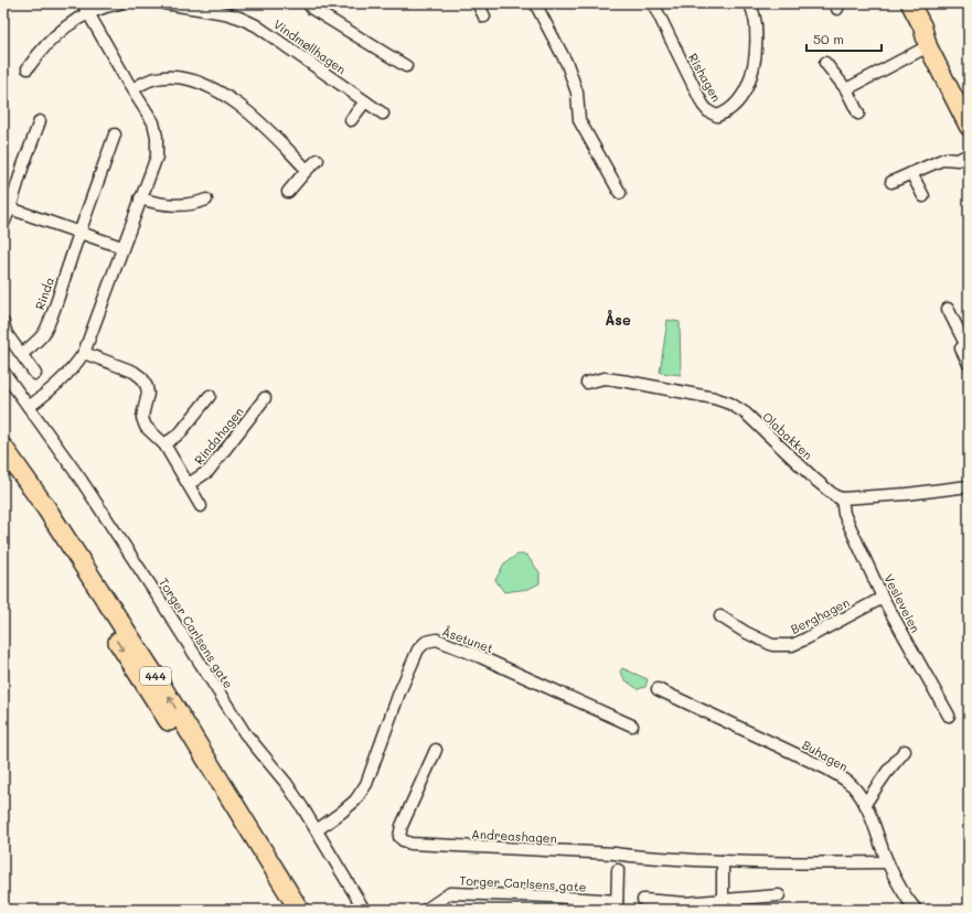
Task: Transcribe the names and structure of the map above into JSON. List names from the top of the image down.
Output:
{
  "streets": {
    "highway": ["444"],
    "street": [
      "Vindmøllhagen",
      "Rishagen",
      "Rinda",
      "Rindahagen",
      "Olabakken",
      "Vesleveien",
      "Berghagen",
      "Torger Carlsens gate",
      "Åsetunet",
      "Buhagen",
      "Andreashagen"
    ]
  },
  "crossings": [
    ["Olabakken", "Vesleveien"],
    ["Vesleveien", "Berghagen"],
    ["Torger Carlsens gate", "Åsetunet"],
    ["Buhagen", "Andreashagen"]
  ],
  "districts": ["Åse"],
  "scale_bar": "50 m"
}
